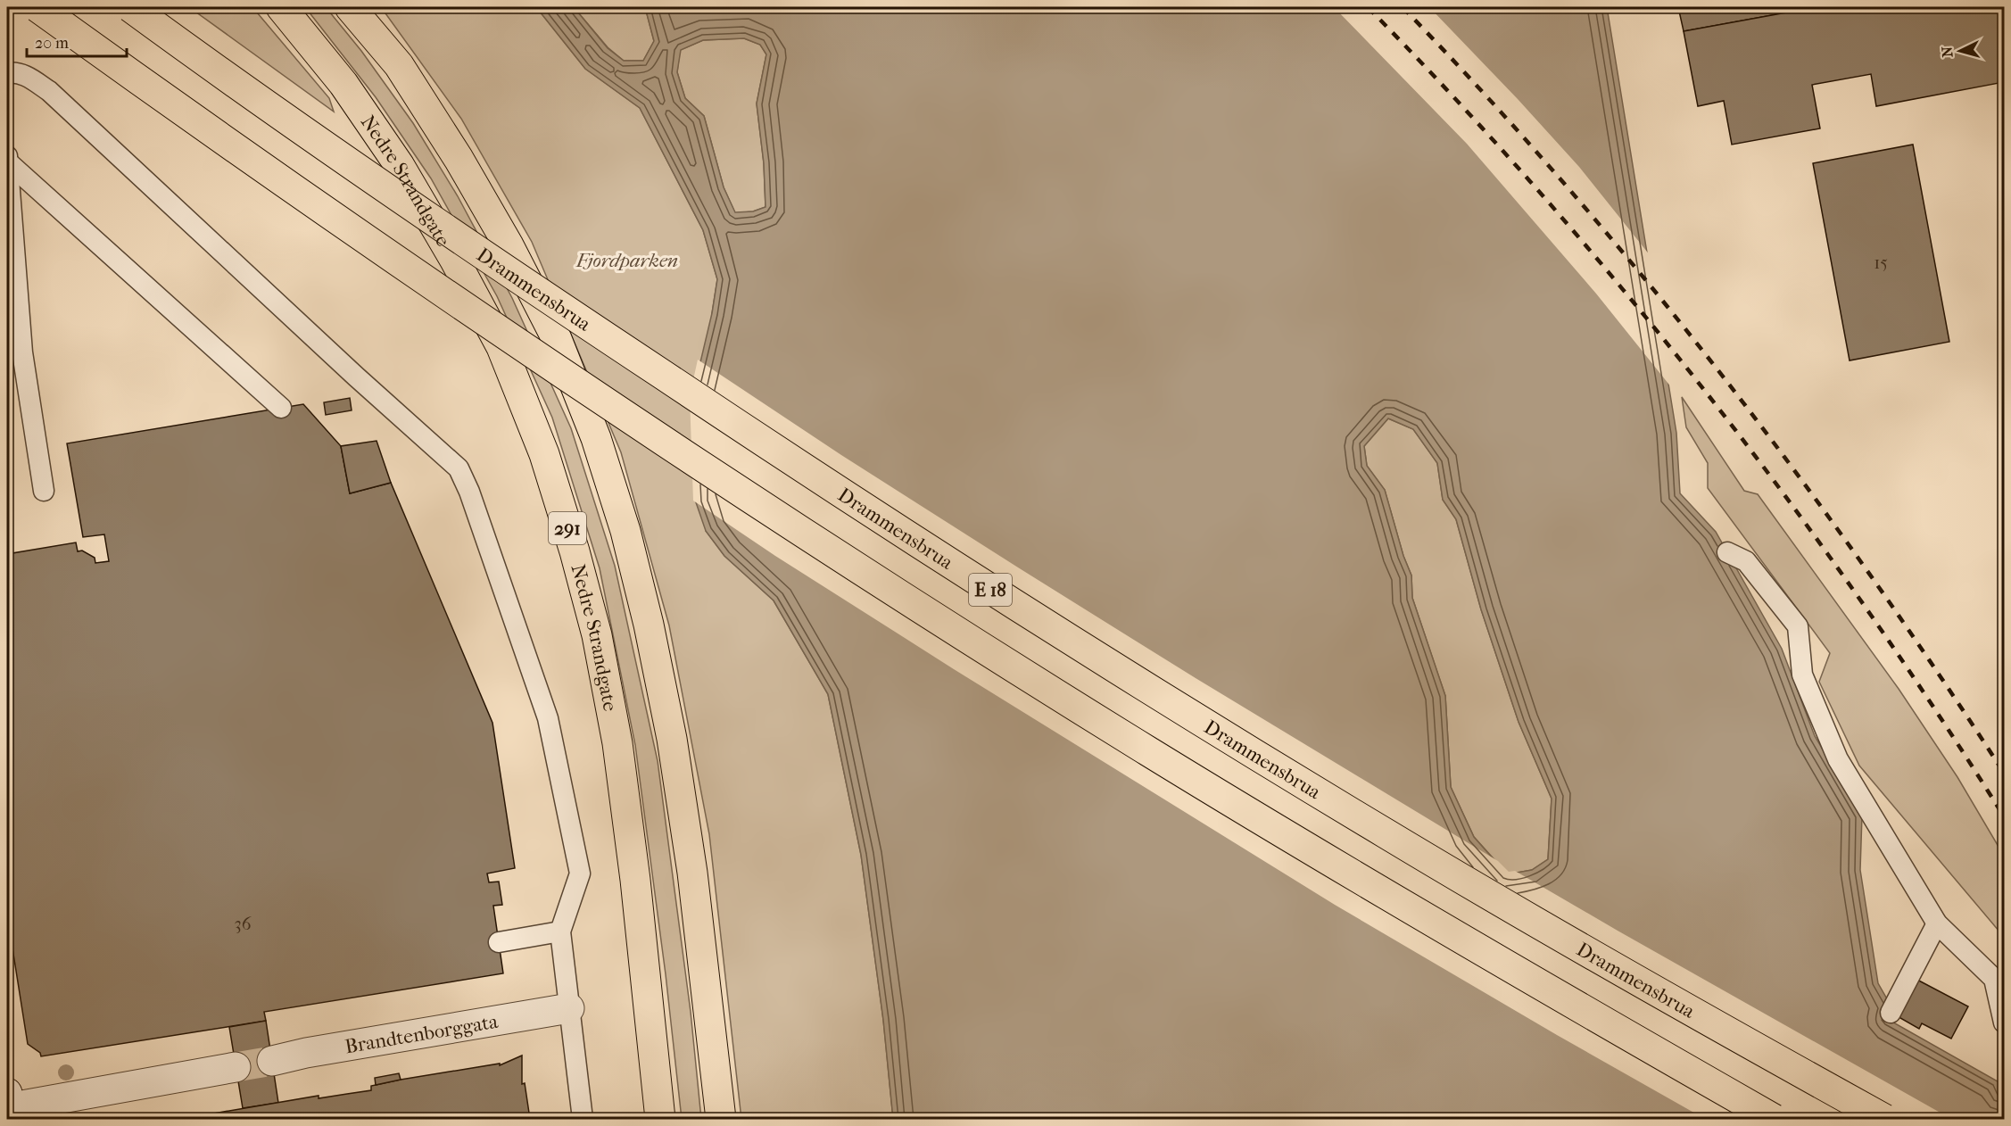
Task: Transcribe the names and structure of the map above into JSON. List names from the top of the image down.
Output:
{
  "streets": {
    "highway": [
      "Nedre Strandgate",
      "Drammensbrua",
      "291",
      "E 18"
    ],
    "street": ["Brandtenborggata"]
  },
  "parks": ["Fjordparken"],
  "house_numbers": ["15", "36"],
  "scale_bar": "20 m",
  "north": "left"
}
